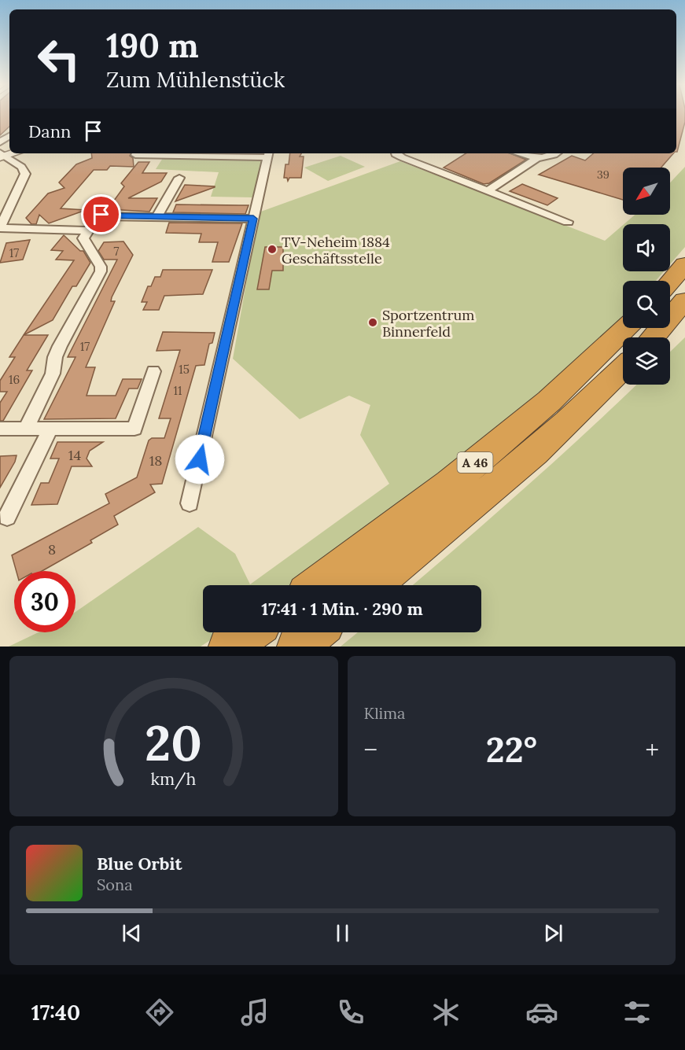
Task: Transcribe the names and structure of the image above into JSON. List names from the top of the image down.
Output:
{
  "streets": {
    "highway": ["A 46"]
  },
  "places": ["TV-Neheim 1884 Geschäftsstelle", "Sportzentrum Binnerfeld"],
  "house_numbers": [
    "39",
    "7",
    "17",
    "17",
    "15",
    "16",
    "11",
    "14",
    "18",
    "8"
  ],
  "north": "bottom left",
  "page": {
    "turn": ["190 m", "Zum Mühlenstück"],
    "then": "Dann",
    "limit": "30",
    "trip": "17:41 · 1 Min. · 290 m",
    "tile": "Klima",
    "heat": ["−", "22°", "+"],
    "song": ["Blue Orbit", "Sona"],
    "tabs": "17:40",
    "gauge": ["20", "km/h"]
  }
}
